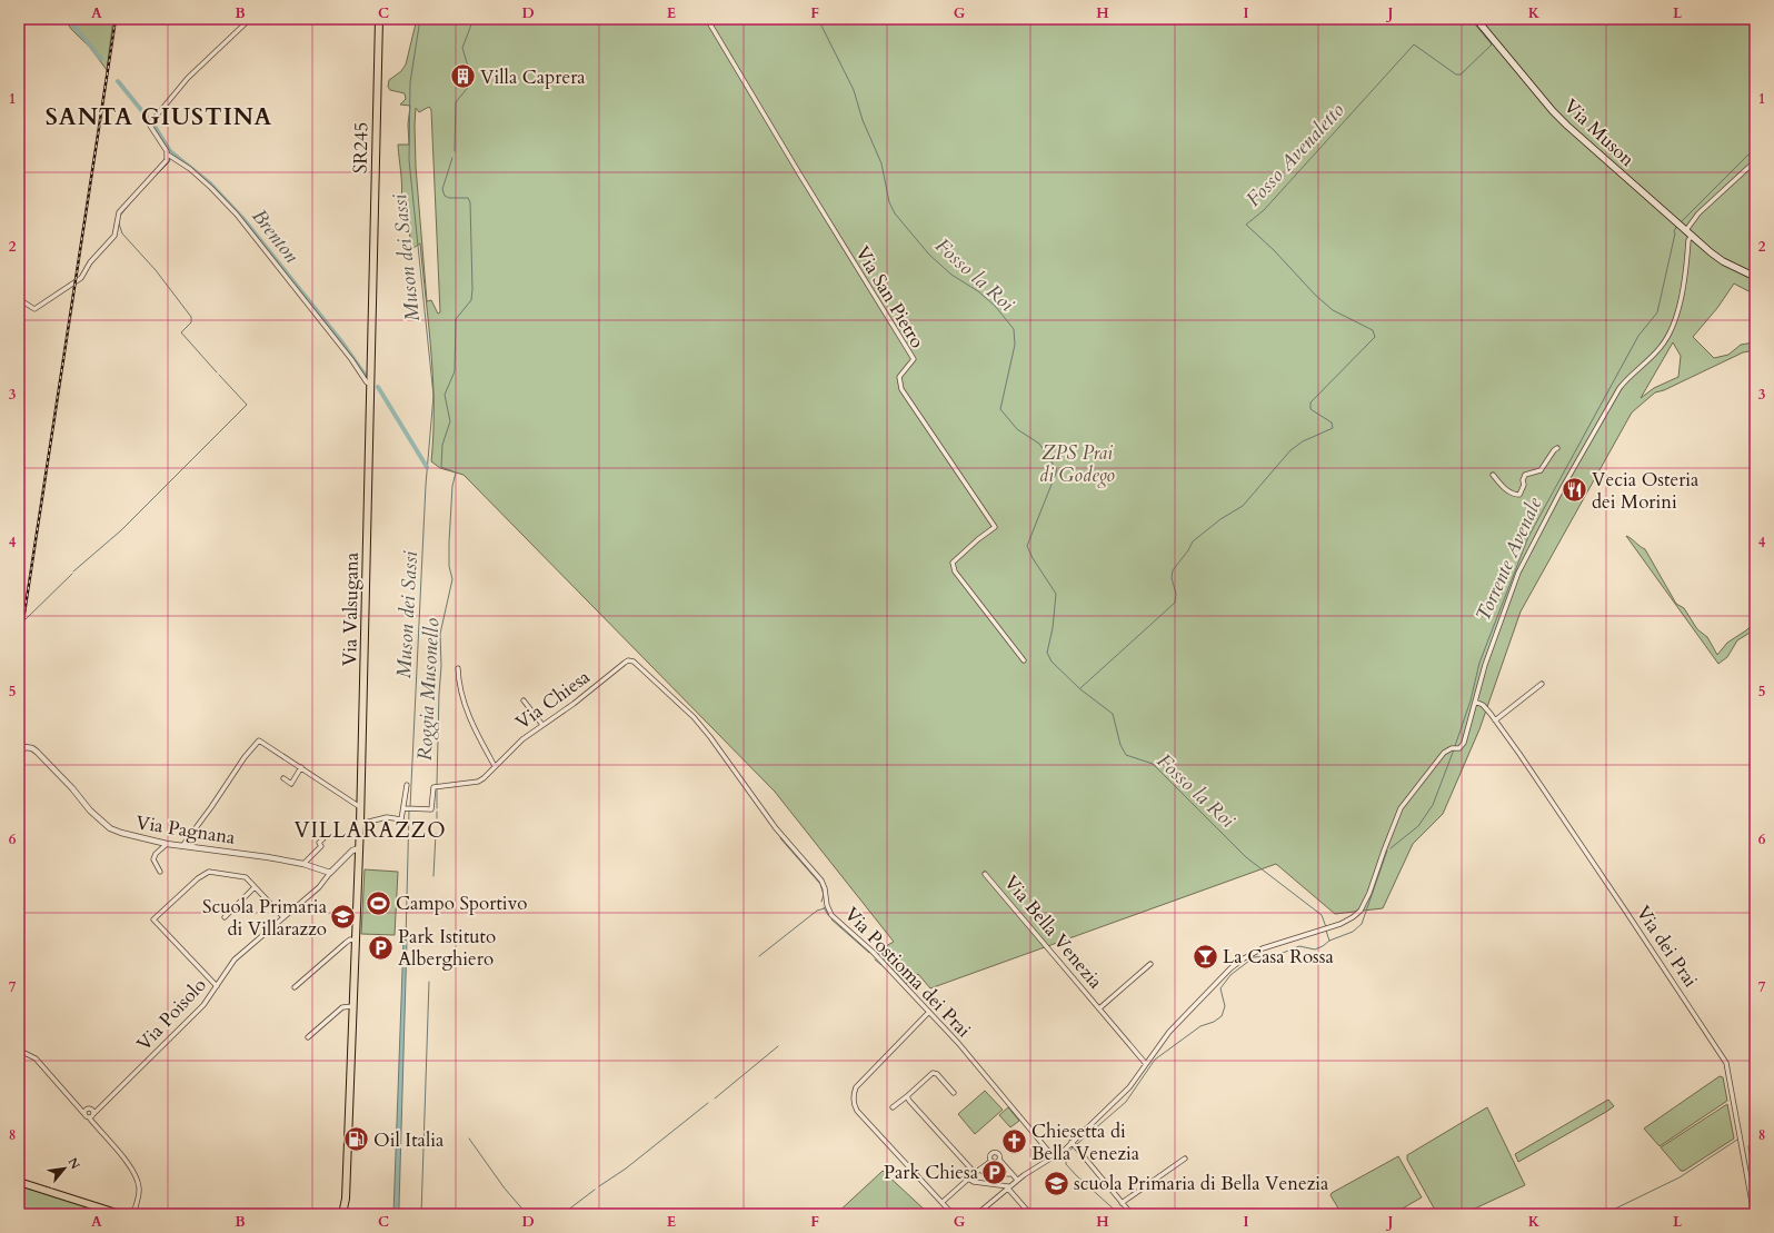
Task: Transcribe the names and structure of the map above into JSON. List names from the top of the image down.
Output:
{
  "streets": {
    "main road": ["Via Muson", "SR245", "Via Valsugana"],
    "street": [
      "Via San Pietro",
      "Via Chiesa",
      "Via Pagnana",
      "Via Bella Venezia",
      "Via dei Prai",
      "Via Postioma dei Prai",
      "Via Poisolo"
    ]
  },
  "crossings": [
    ["SR245", "Via Valsugana"],
    ["Via Valsugana", "Via Poisolo"],
    ["Via Chiesa", "Via Postioma dei Prai"],
    ["Via Pagnana", "Via Poisolo"]
  ],
  "districts": ["SANTA GIUSTINA", "VILLARAZZO"],
  "water": [
    "Fosso Avenaletto",
    "Brenton",
    "Muson dei Sassi",
    "Fosso la Roi",
    "Torrente Avenale",
    "Roggia Musonello"
  ],
  "parks": ["ZPS Prai di Godego"],
  "places": {
    "building": ["Villa Caprera"],
    "restaurant": ["Vecia Osteria dei Morini"],
    "sports": ["Campo Sportivo"],
    "school or university": ["Scuola Primaria di Villarazzo", "scuola Primaria di Bella Venezia"],
    "parking": ["Park Istituto Alberghiero", "Park Chiesa"],
    "bar": ["La Casa Rossa"],
    "fuel station": ["Oil Italia"],
    "church": ["Chiesetta di Bella Venezia"]
  },
  "north": "top right",
  "grid": {
    "columns": [
      "A",
      "B",
      "C",
      "D",
      "E",
      "F",
      "G",
      "H",
      "I",
      "J",
      "K",
      "L"
    ],
    "rows": [
      "1",
      "2",
      "3",
      "4",
      "5",
      "6",
      "7",
      "8"
    ]
  }
}
